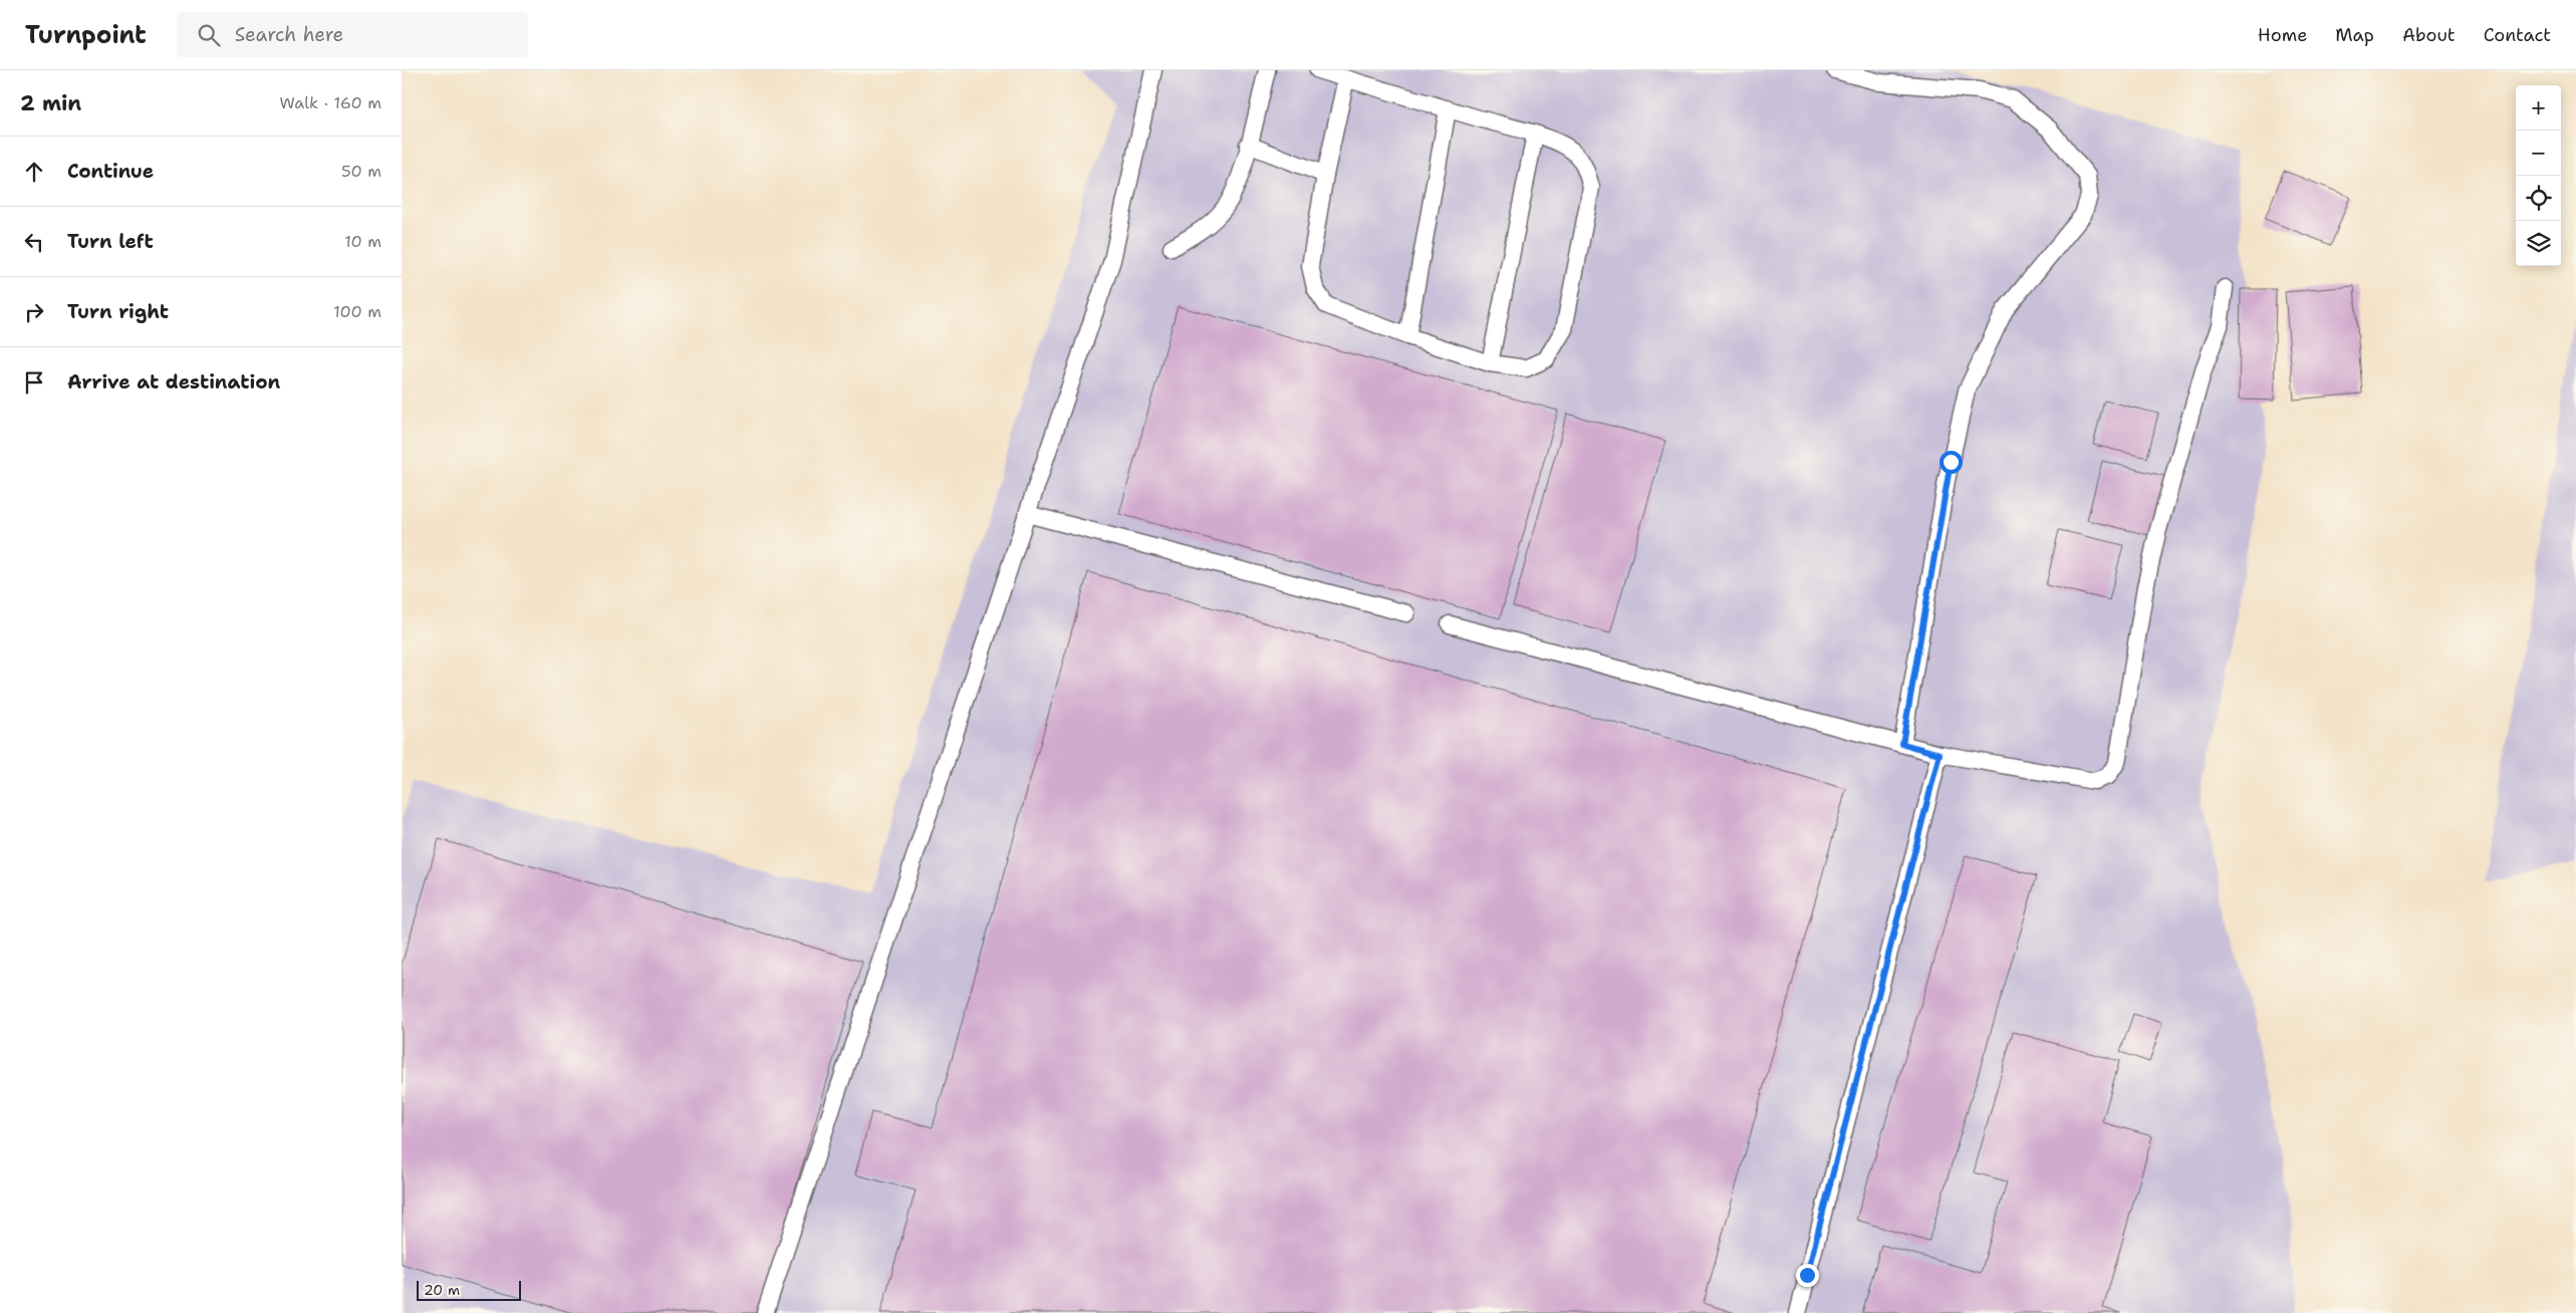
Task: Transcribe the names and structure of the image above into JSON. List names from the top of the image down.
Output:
{
  "scale_bar": "20 m",
  "page": {
    "header": "Turnpoint",
    "search": "Search here",
    "nav": [
      "Home",
      "Map",
      "About",
      "Contact"
    ],
    "heading": ["2 min", "Walk · 160 m"],
    "map_buttons": ["+", "−"],
    "list": [
      ["Continue", "50 m"],
      ["Turn left", "10 m"],
      ["Turn right", "100 m"],
      "Arrive at destination"
    ],
    "scale": "20 m"
  }
}
